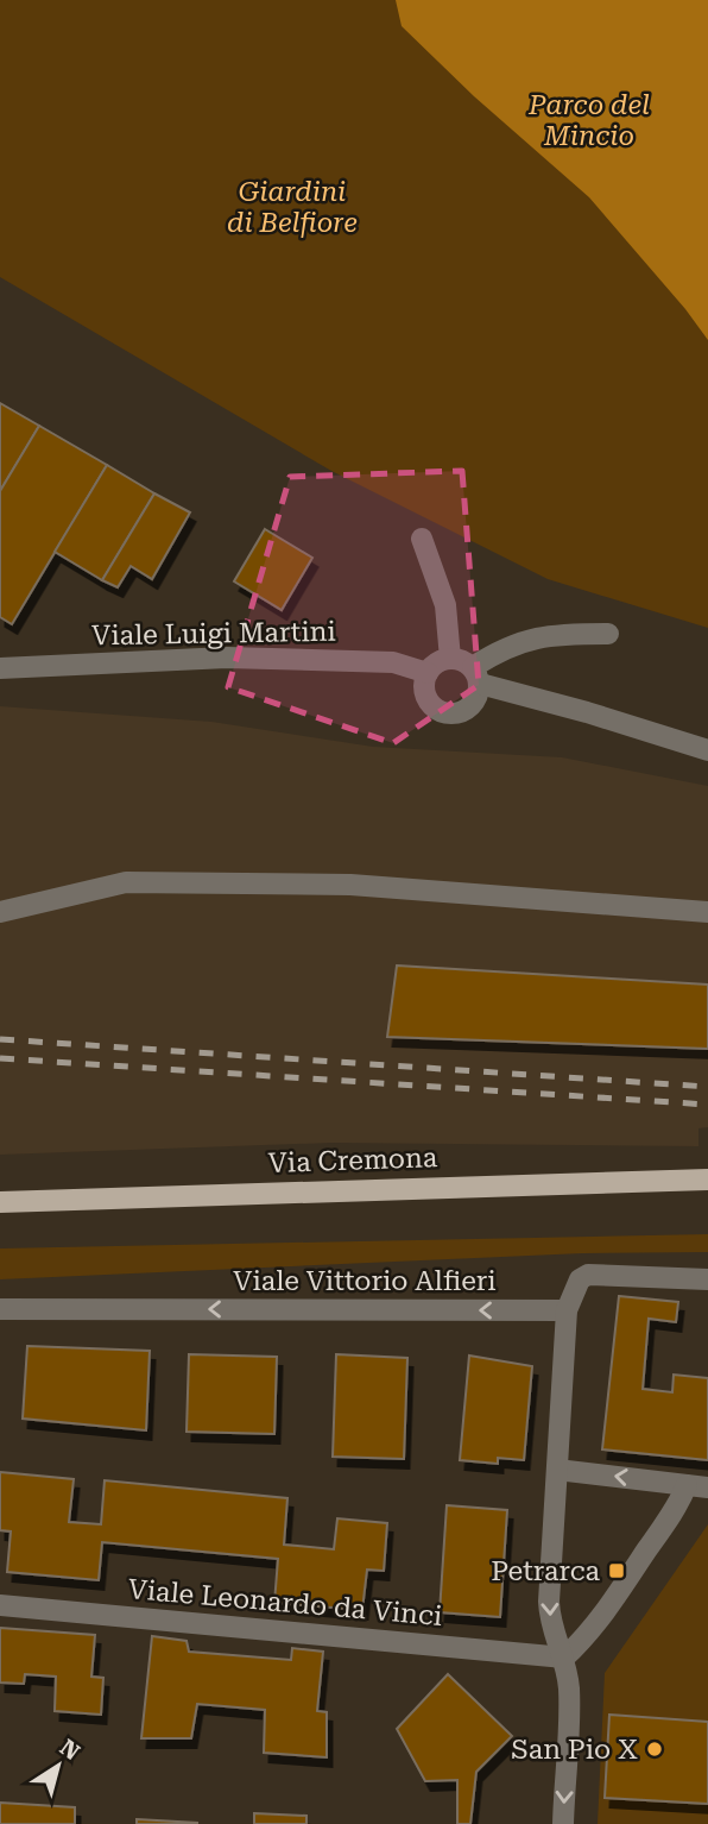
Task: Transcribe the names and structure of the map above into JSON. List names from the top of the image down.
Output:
{
  "streets": {
    "main road": ["Via Cremona"],
    "street": ["Viale Luigi Martini", "Viale Vittorio Alfieri", "Viale Leonardo da Vinci"]
  },
  "one_way": ["Viale Vittorio Alfieri"],
  "parks": ["Parco del Mincio", "Giardini di Belfiore"],
  "places": {
    "transit": ["Petrarca"],
    "other": ["San Pio X"]
  },
  "north": "top right"
}
